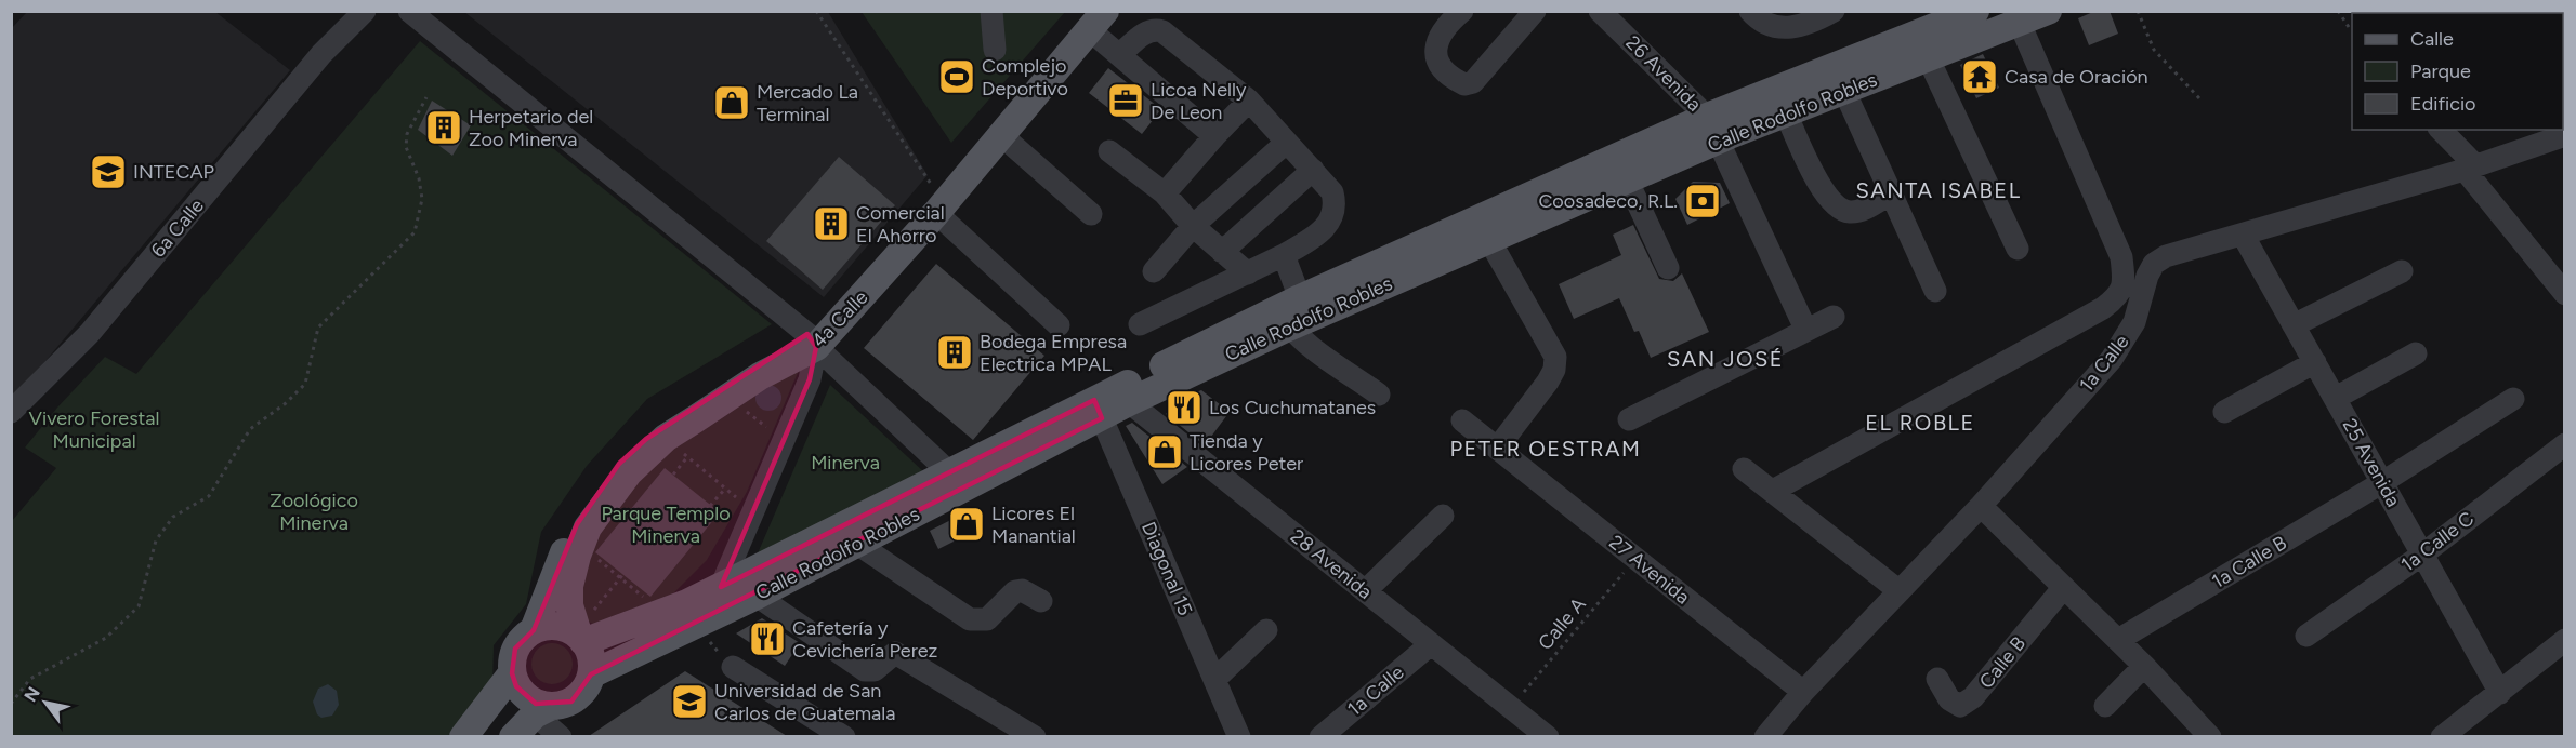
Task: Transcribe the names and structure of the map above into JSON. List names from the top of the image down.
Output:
{
  "streets": {
    "main road": ["Calle Rodolfo Robles", "4a Calle"],
    "street": [
      "26 Avenida",
      "6a Calle",
      "1a Calle",
      "25 Avenida",
      "1a Calle C",
      "1a Calle B",
      "28 Avenida",
      "Diagonal 15",
      "27 Avenida",
      "Calle B"
    ],
    "path": ["Calle A"]
  },
  "crossings": [
    ["26 Avenida", "Calle Rodolfo Robles"],
    ["Calle Rodolfo Robles", "4a Calle"],
    ["Calle Rodolfo Robles", "28 Avenida"],
    ["Calle Rodolfo Robles", "Diagonal 15"],
    ["1a Calle", "25 Avenida"],
    ["1a Calle", "28 Avenida"],
    ["1a Calle", "27 Avenida"],
    ["25 Avenida", "1a Calle C"],
    ["25 Avenida", "1a Calle B"],
    ["28 Avenida", "Calle A"],
    ["27 Avenida", "Calle A"]
  ],
  "districts": [
    "SANTA ISABEL",
    "SAN JOSÉ",
    "EL ROBLE",
    "PETER OESTRAM"
  ],
  "parks": [
    "Vivero Forestal Municipal",
    "Minerva",
    "Zoológico Minerva",
    "Parque Templo Minerva"
  ],
  "places": {
    "sports": ["Complejo Deportivo"],
    "temple": ["Casa de Oración"],
    "office": ["Licoa Nelly De Leon"],
    "shop": ["Mercado La Terminal", "Tienda y Licores Peter", "Licores El Manantial"],
    "building": ["Herpetario del Zoo Minerva", "Comercial El Ahorro", "Bodega Empresa Electrica MPAL"],
    "school or university": ["INTECAP", "Universidad de San Carlos de Guatemala"],
    "bank": ["Coosadeco, R.L."],
    "restaurant": ["Los Cuchumatanes", "Cafetería y Cevichería Perez"]
  },
  "legend": ["Calle", "Parque", "Edificio"],
  "north": "top left"
}
